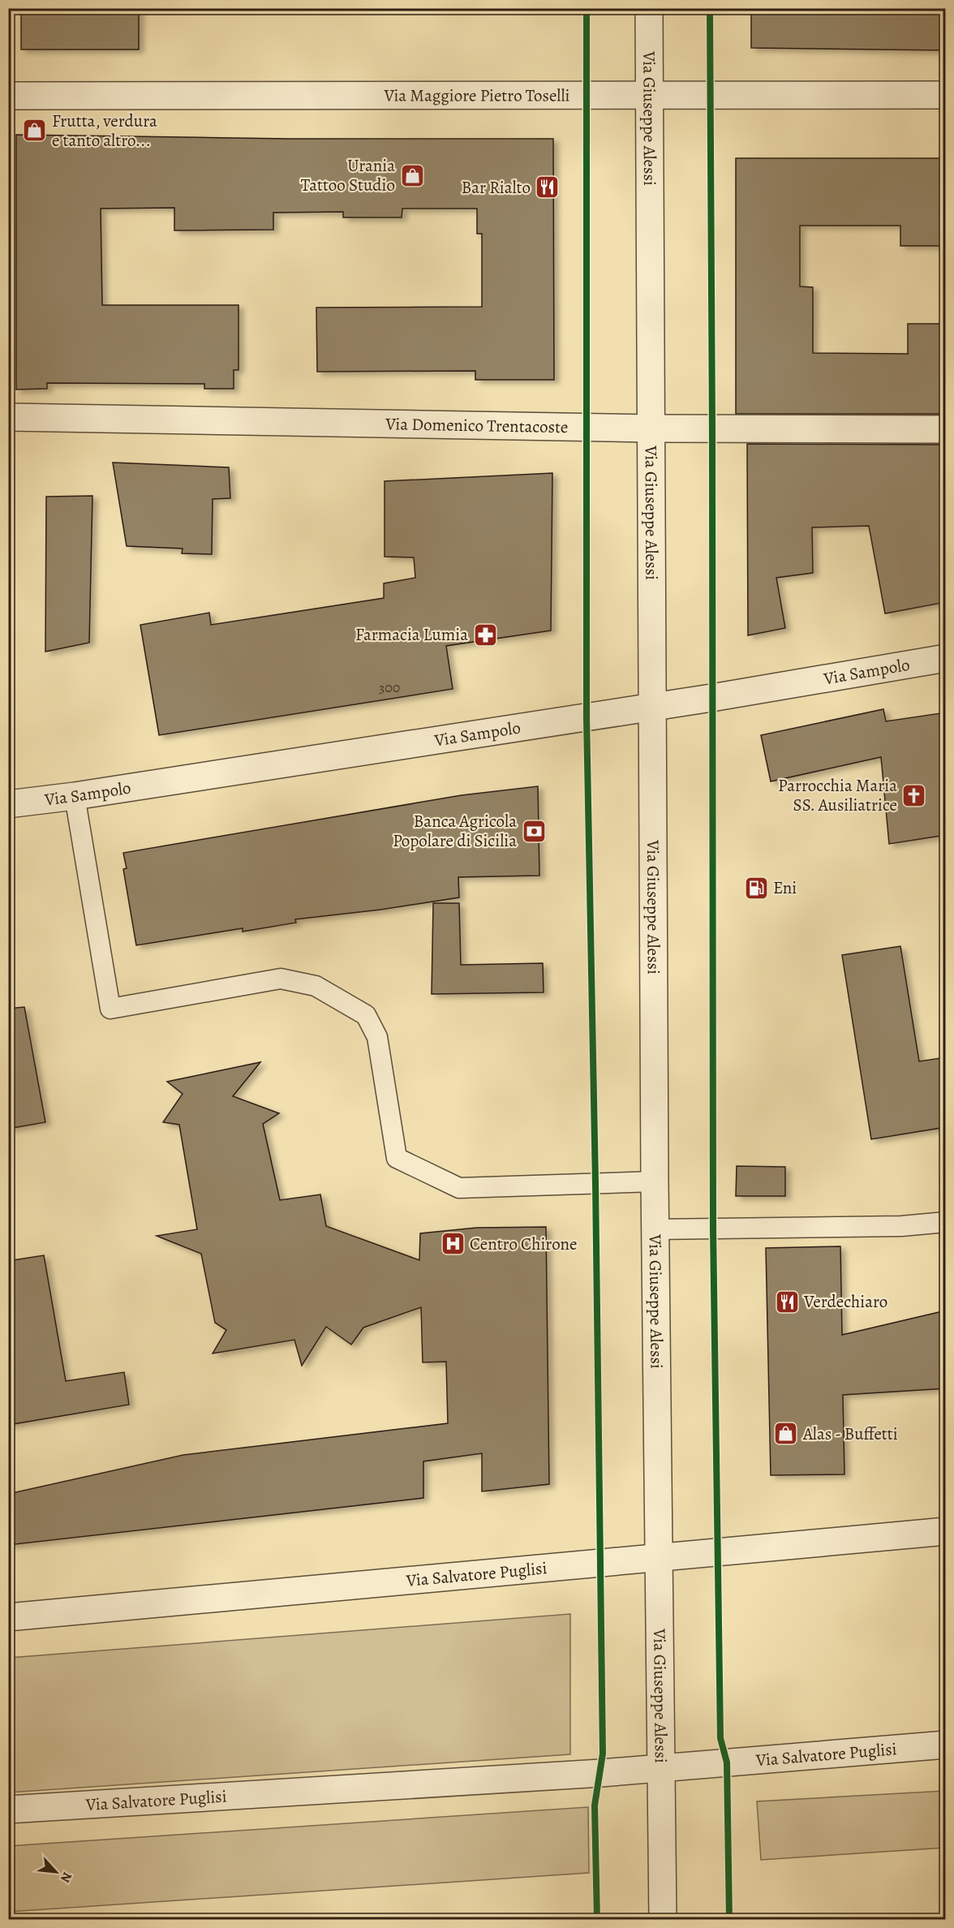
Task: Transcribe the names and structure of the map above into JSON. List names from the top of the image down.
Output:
{
  "streets": {
    "street": [
      "Via Maggiore Pietro Toselli",
      "Via Giuseppe Alessi",
      "Via Domenico Trentacoste",
      "Via Sampolo",
      "Via Salvatore Puglisi"
    ]
  },
  "crossings": [
    ["Via Maggiore Pietro Toselli", "Via Giuseppe Alessi"],
    ["Via Giuseppe Alessi", "Via Domenico Trentacoste"],
    ["Via Giuseppe Alessi", "Via Sampolo"],
    ["Via Giuseppe Alessi", "Via Salvatore Puglisi"]
  ],
  "places": {
    "shop": ["Frutta, verdura e tanto altro...", "Urania Tattoo Studio", "Alas - Buffetti"],
    "restaurant": ["Bar Rialto", "Verdechiaro"],
    "pharmacy": ["Farmacia Lumia"],
    "church": ["Parrocchia Maria SS. Ausiliatrice"],
    "bank": ["Banca Agricola Popolare di Sicilia"],
    "fuel station": ["Eni"],
    "hospital": ["Centro Chirone"]
  },
  "house_numbers": ["300"],
  "north": "bottom right"
}
